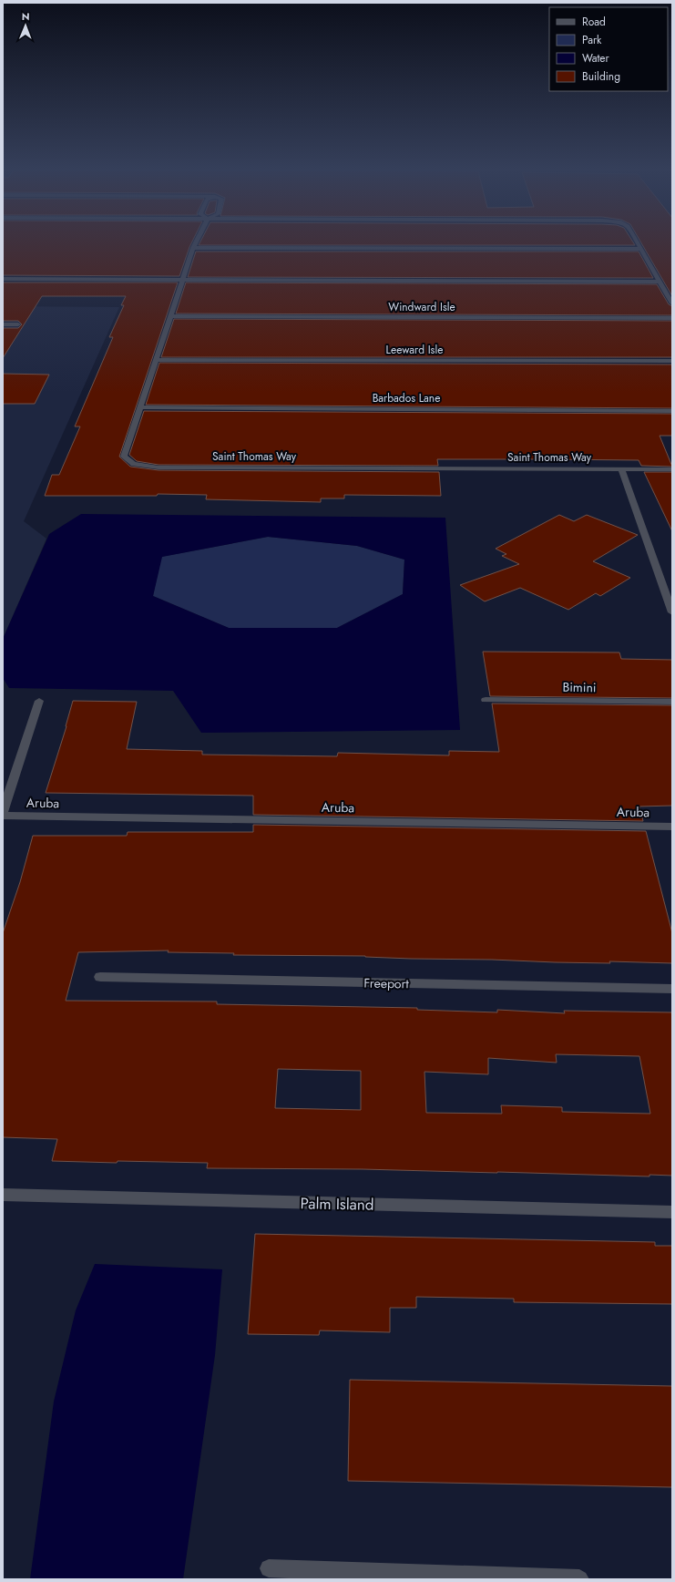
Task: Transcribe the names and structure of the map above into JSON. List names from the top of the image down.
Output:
{
  "streets": {
    "street": [
      "Windward Isle",
      "Leeward Isle",
      "Barbados Lane",
      "Saint Thomas Way",
      "Bimini",
      "Aruba",
      "Freeport",
      "Palm Island"
    ]
  },
  "crossings": [
    ["Windward Isle", "Saint Thomas Way"],
    ["Leeward Isle", "Saint Thomas Way"],
    ["Barbados Lane", "Saint Thomas Way"]
  ],
  "legend": [
    "Road",
    "Park",
    "Water",
    "Building"
  ],
  "north": "top"
}
